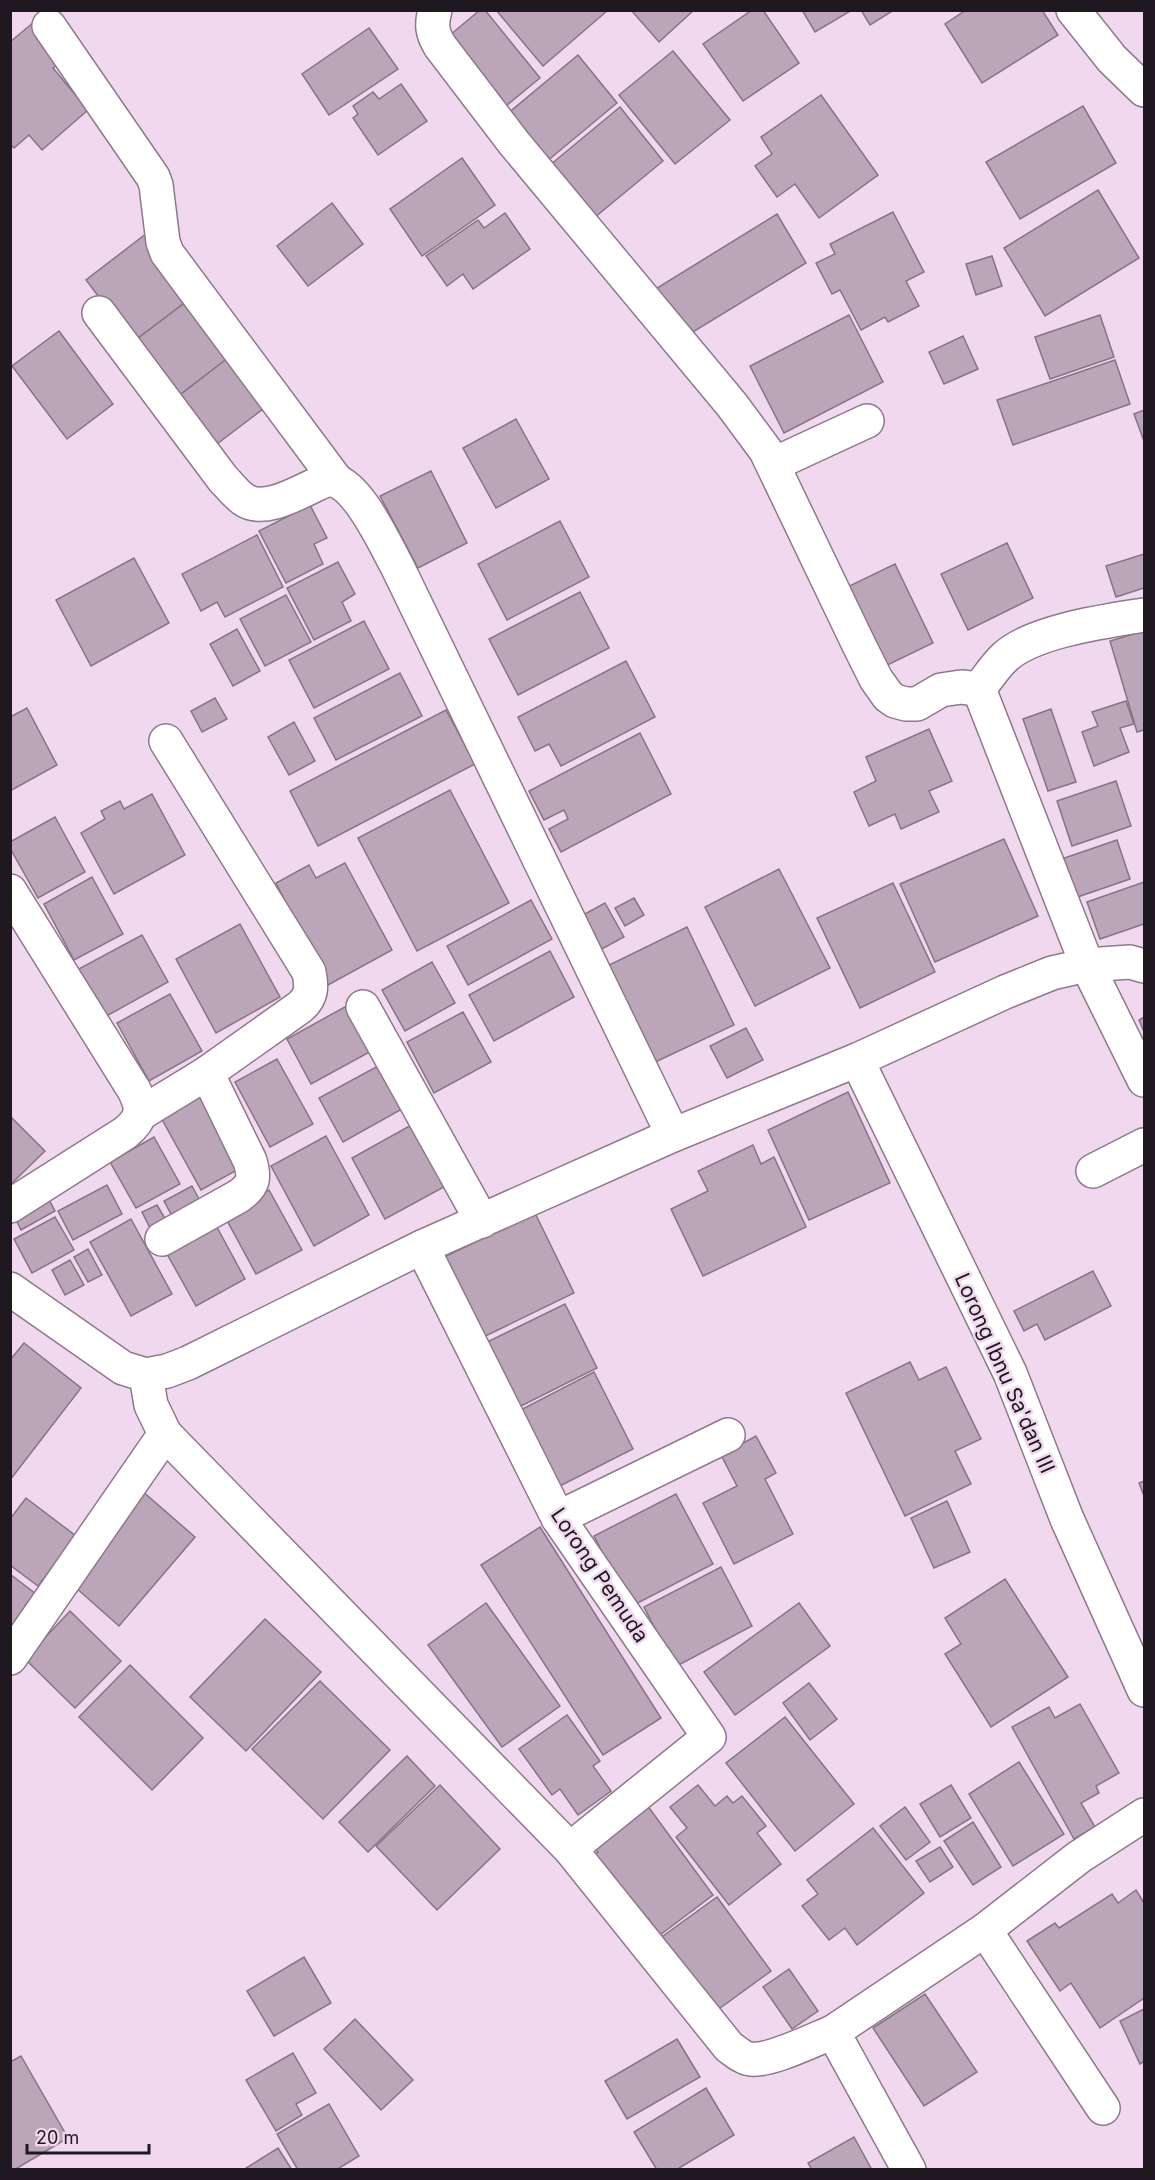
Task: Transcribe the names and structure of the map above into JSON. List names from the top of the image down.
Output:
{
  "streets": {
    "street": ["Lorong Ibnu Sa'dan III", "Lorong Pemuda"]
  },
  "scale_bar": "20 m"
}
